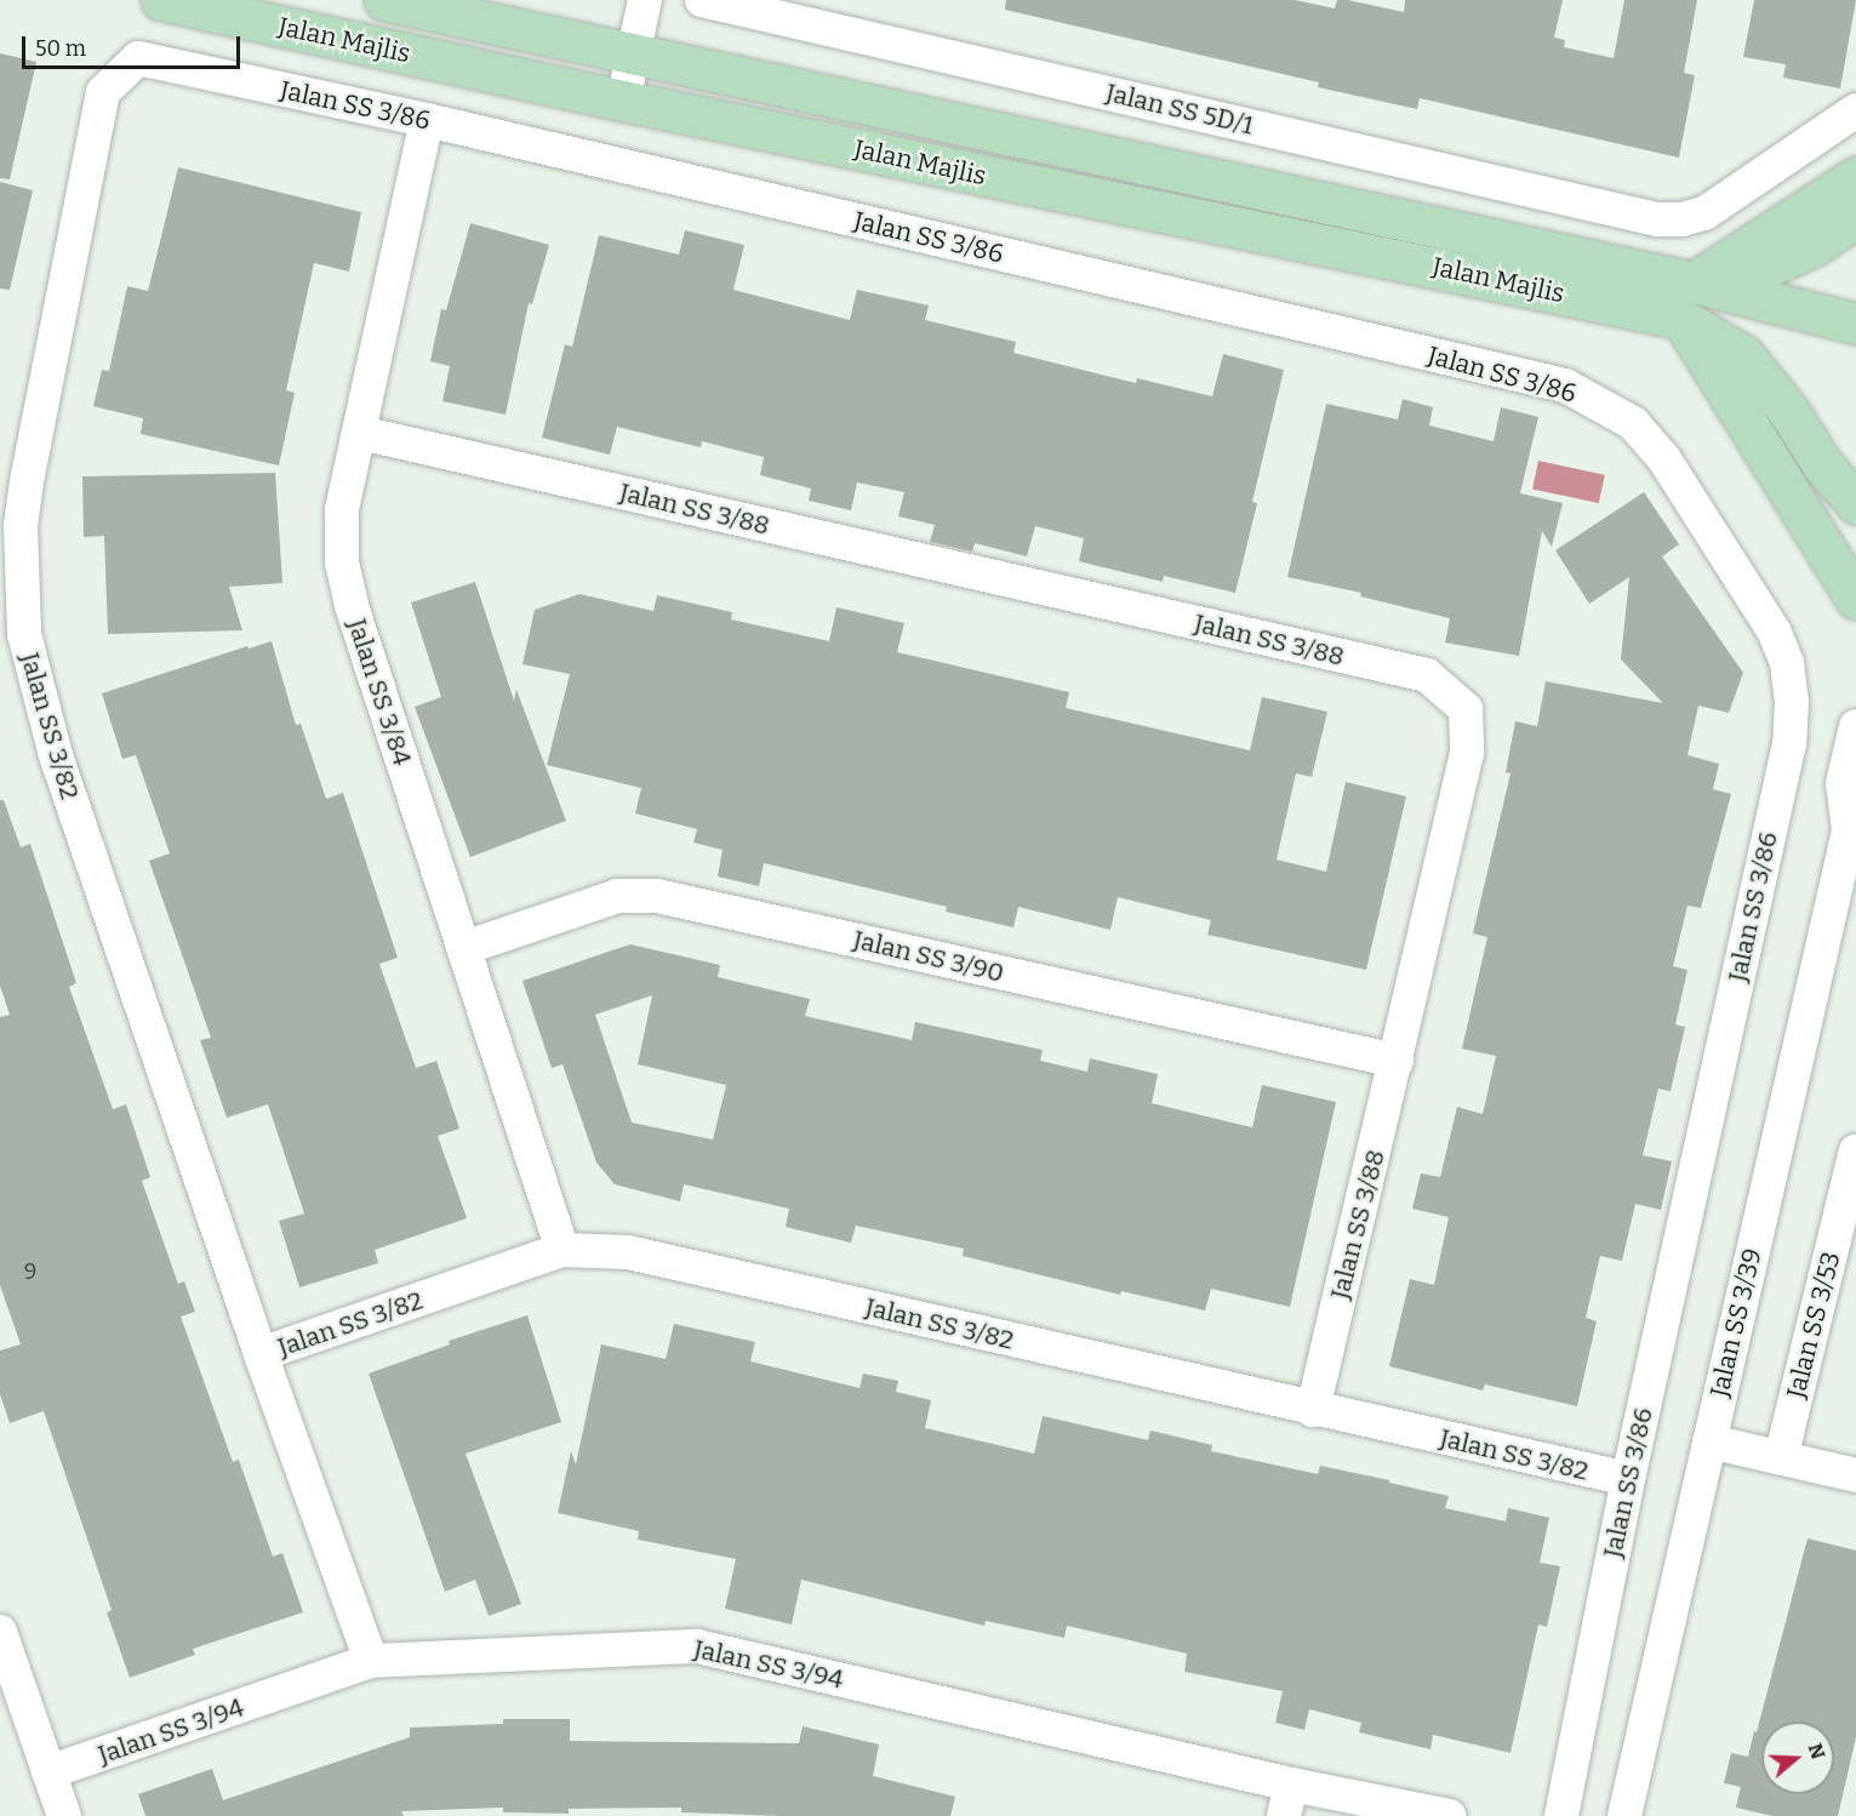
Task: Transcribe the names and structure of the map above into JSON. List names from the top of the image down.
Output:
{
  "streets": {
    "main road": ["Jalan Majlis"],
    "street": [
      "Jalan SS 3/86",
      "Jalan SS 5D/1",
      "Jalan SS 3/88",
      "Jalan SS 3/84",
      "Jalan SS 3/82",
      "Jalan SS 3/90",
      "Jalan SS 3/39",
      "Jalan SS 3/53",
      "Jalan SS 3/94"
    ]
  },
  "crossings": [
    ["Jalan SS 3/86", "Jalan SS 3/84"],
    ["Jalan SS 3/86", "Jalan SS 3/82"],
    ["Jalan SS 3/88", "Jalan SS 3/84"],
    ["Jalan SS 3/88", "Jalan SS 3/82"],
    ["Jalan SS 3/88", "Jalan SS 3/90"],
    ["Jalan SS 3/84", "Jalan SS 3/82"],
    ["Jalan SS 3/84", "Jalan SS 3/90"],
    ["Jalan SS 3/82", "Jalan SS 3/94"]
  ],
  "house_numbers": ["9"],
  "scale_bar": "50 m",
  "north": "right"
}
